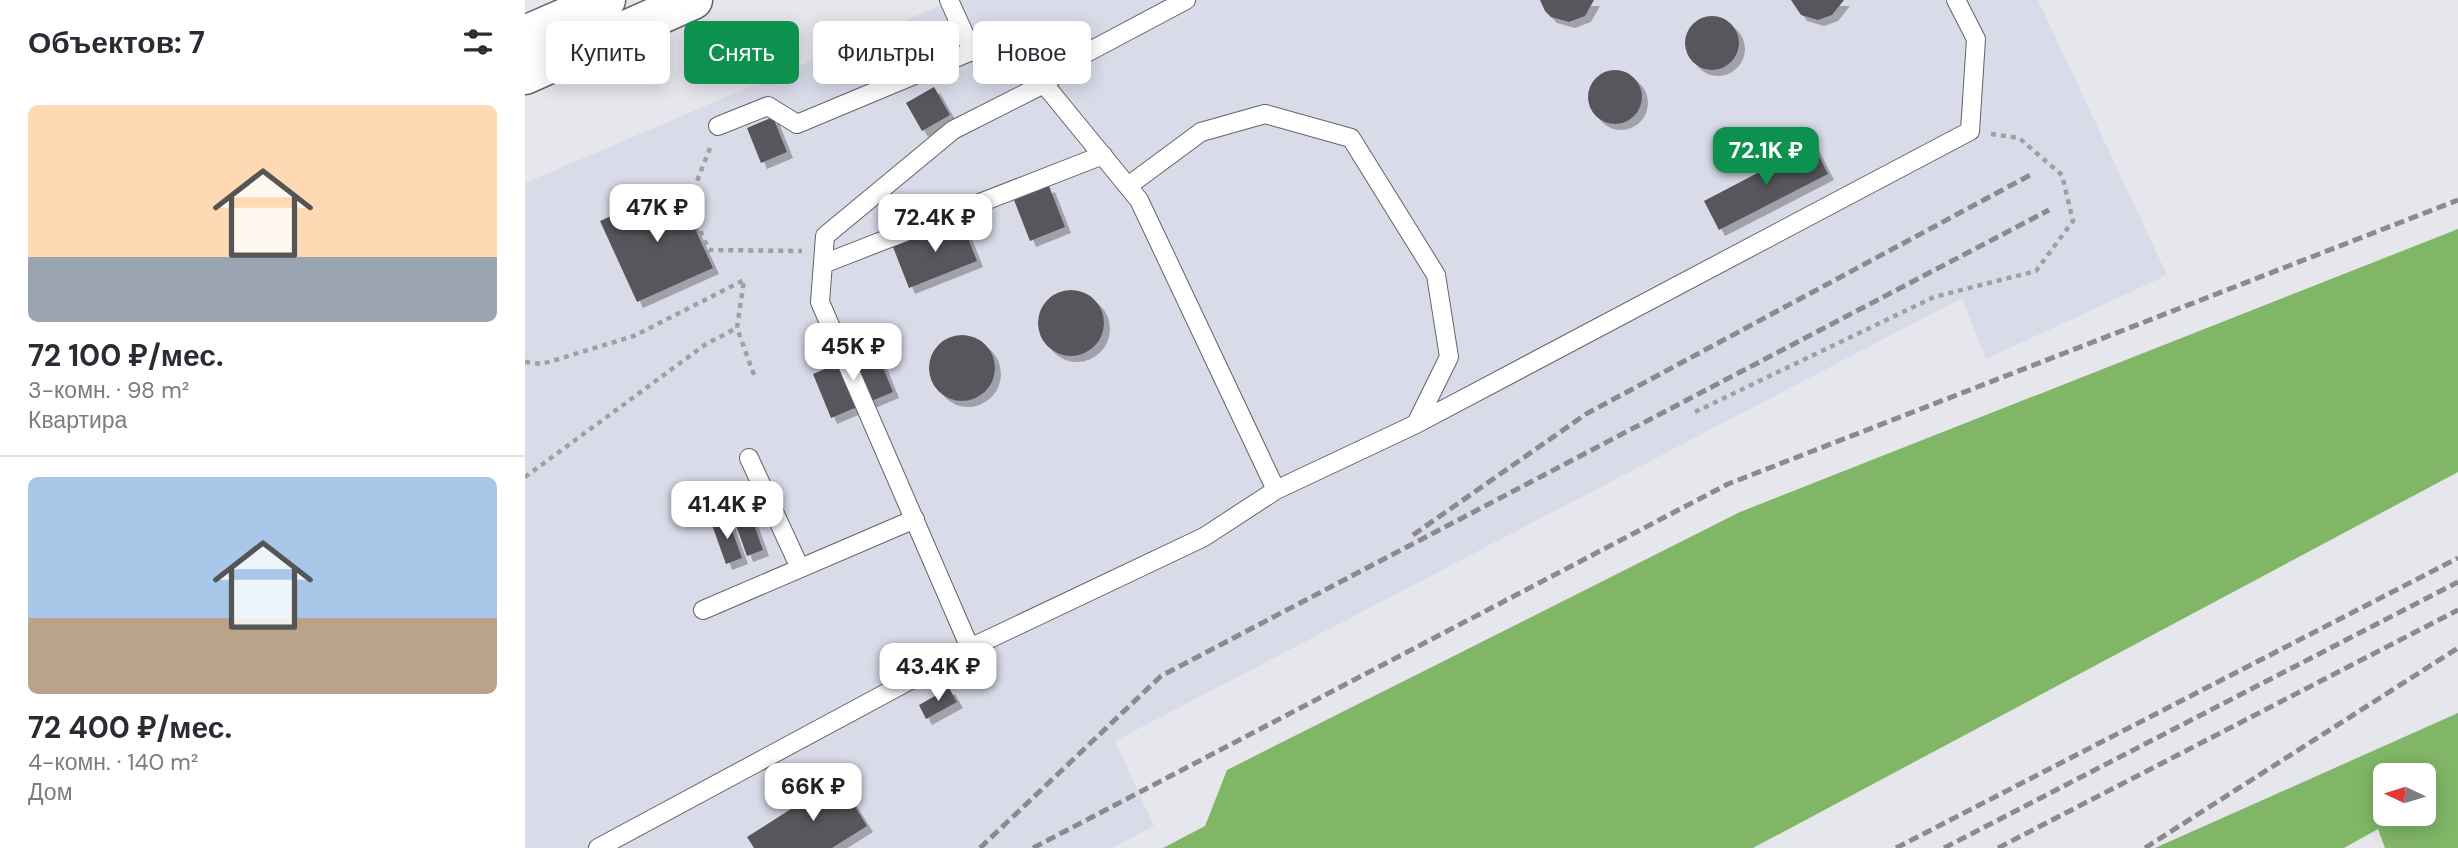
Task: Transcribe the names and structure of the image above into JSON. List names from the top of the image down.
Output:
{
  "north": "left",
  "page": {
    "heading": "Объектов: 7",
    "chip": [
      "Купить",
      "Снять",
      "Фильтры",
      "Новое"
    ],
    "list": [
      {
        "name": "72 100 ₽/мес.",
        "note": "3-комн. · 98 m² · Квартира"
      },
      {
        "name": "72 400 ₽/мес.",
        "note": "4-комн. · 140 m² · Дом"
      }
    ],
    "price": [
      "72.1K ₽",
      "47K ₽",
      "72.4K ₽",
      "45K ₽",
      "41.4K ₽",
      "43.4K ₽",
      "66K ₽"
    ]
  }
}
